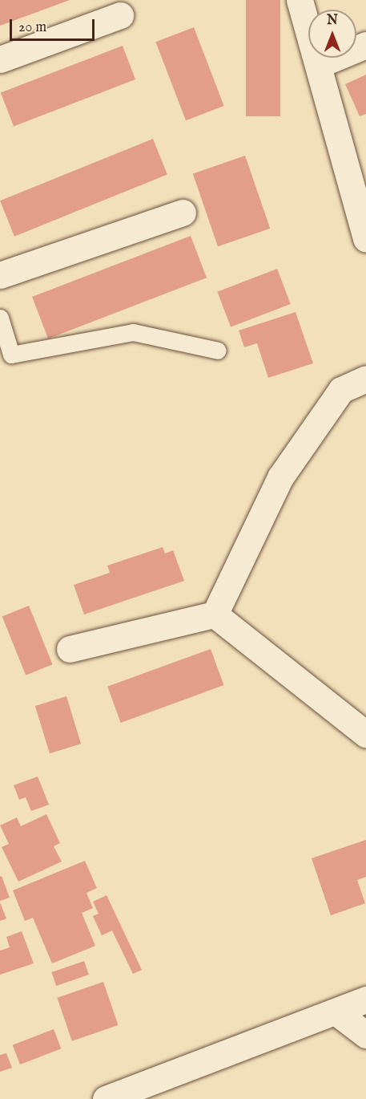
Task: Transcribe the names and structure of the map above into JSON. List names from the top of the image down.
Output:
{
  "scale_bar": "20 m",
  "north": "top"
}
